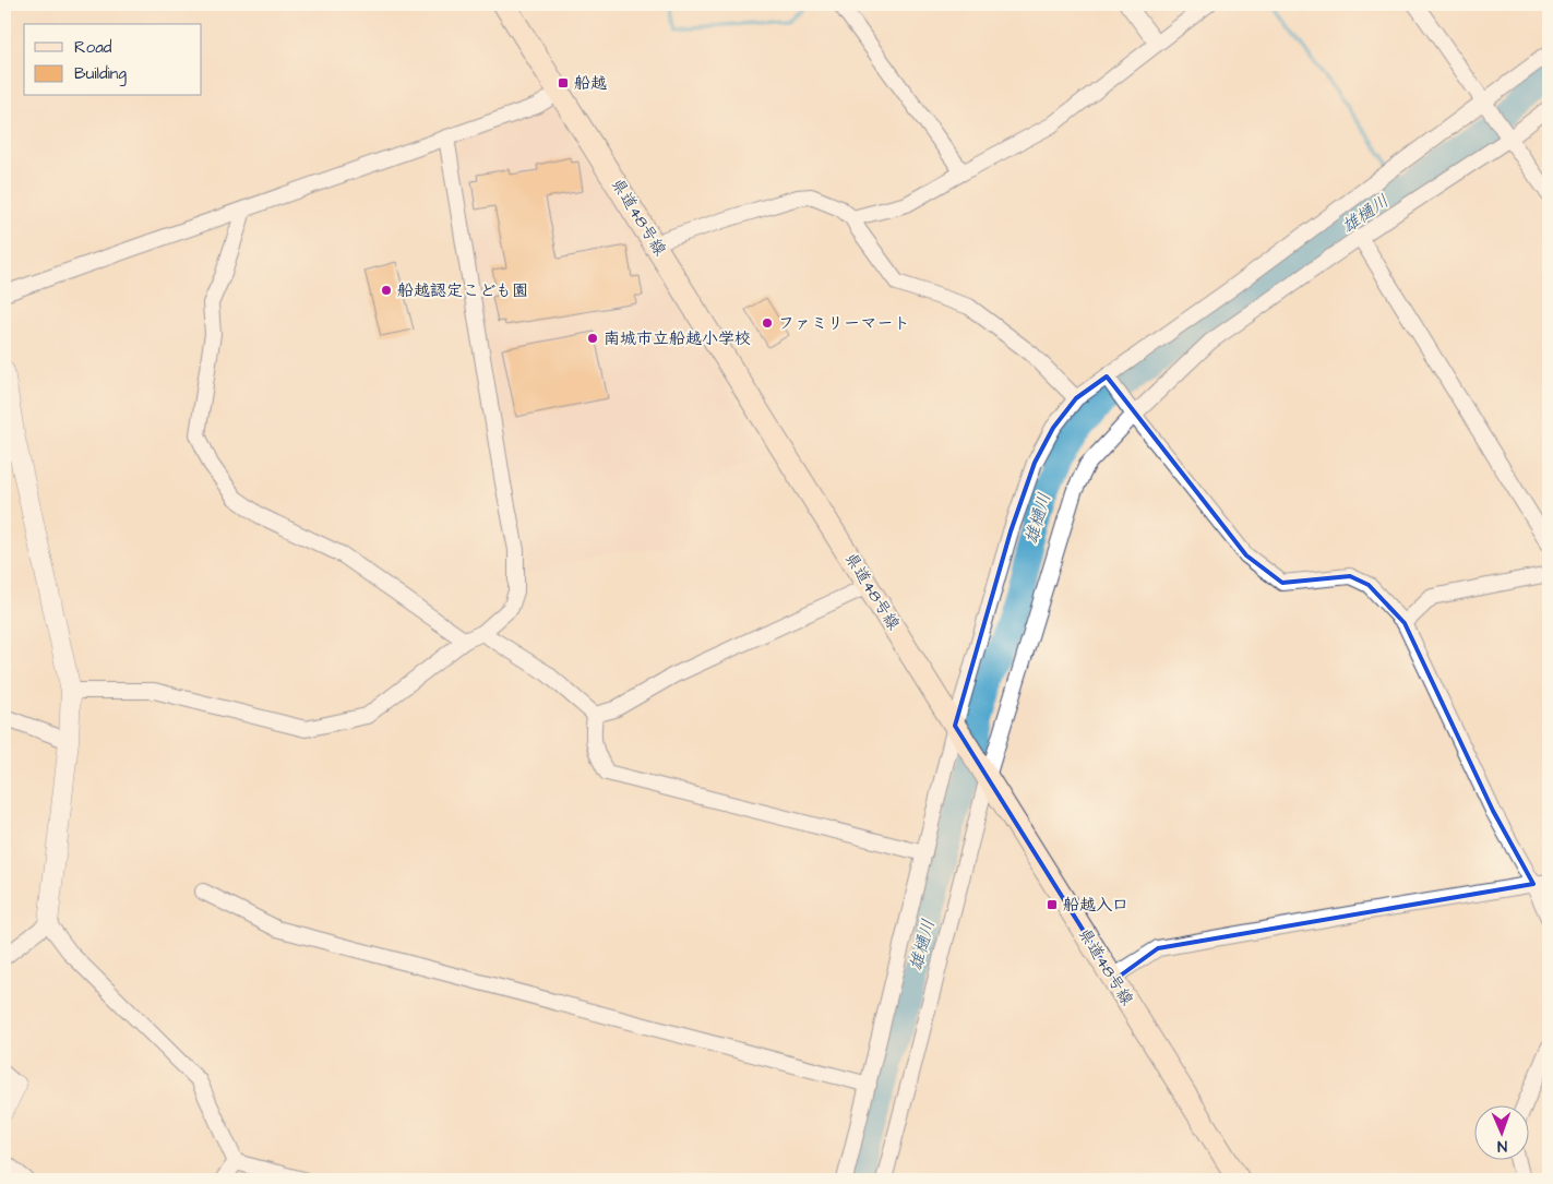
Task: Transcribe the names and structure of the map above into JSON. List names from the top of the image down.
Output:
{
  "streets": {
    "main road": ["県道48号線"]
  },
  "water": ["雄樋川"],
  "places": {
    "transit": ["船越", "船越入口"],
    "other": ["船越認定こども園", "ファミリーマート", "南城市立船越小学校"]
  },
  "legend": ["Road", "Building"],
  "north": "bottom"
}
